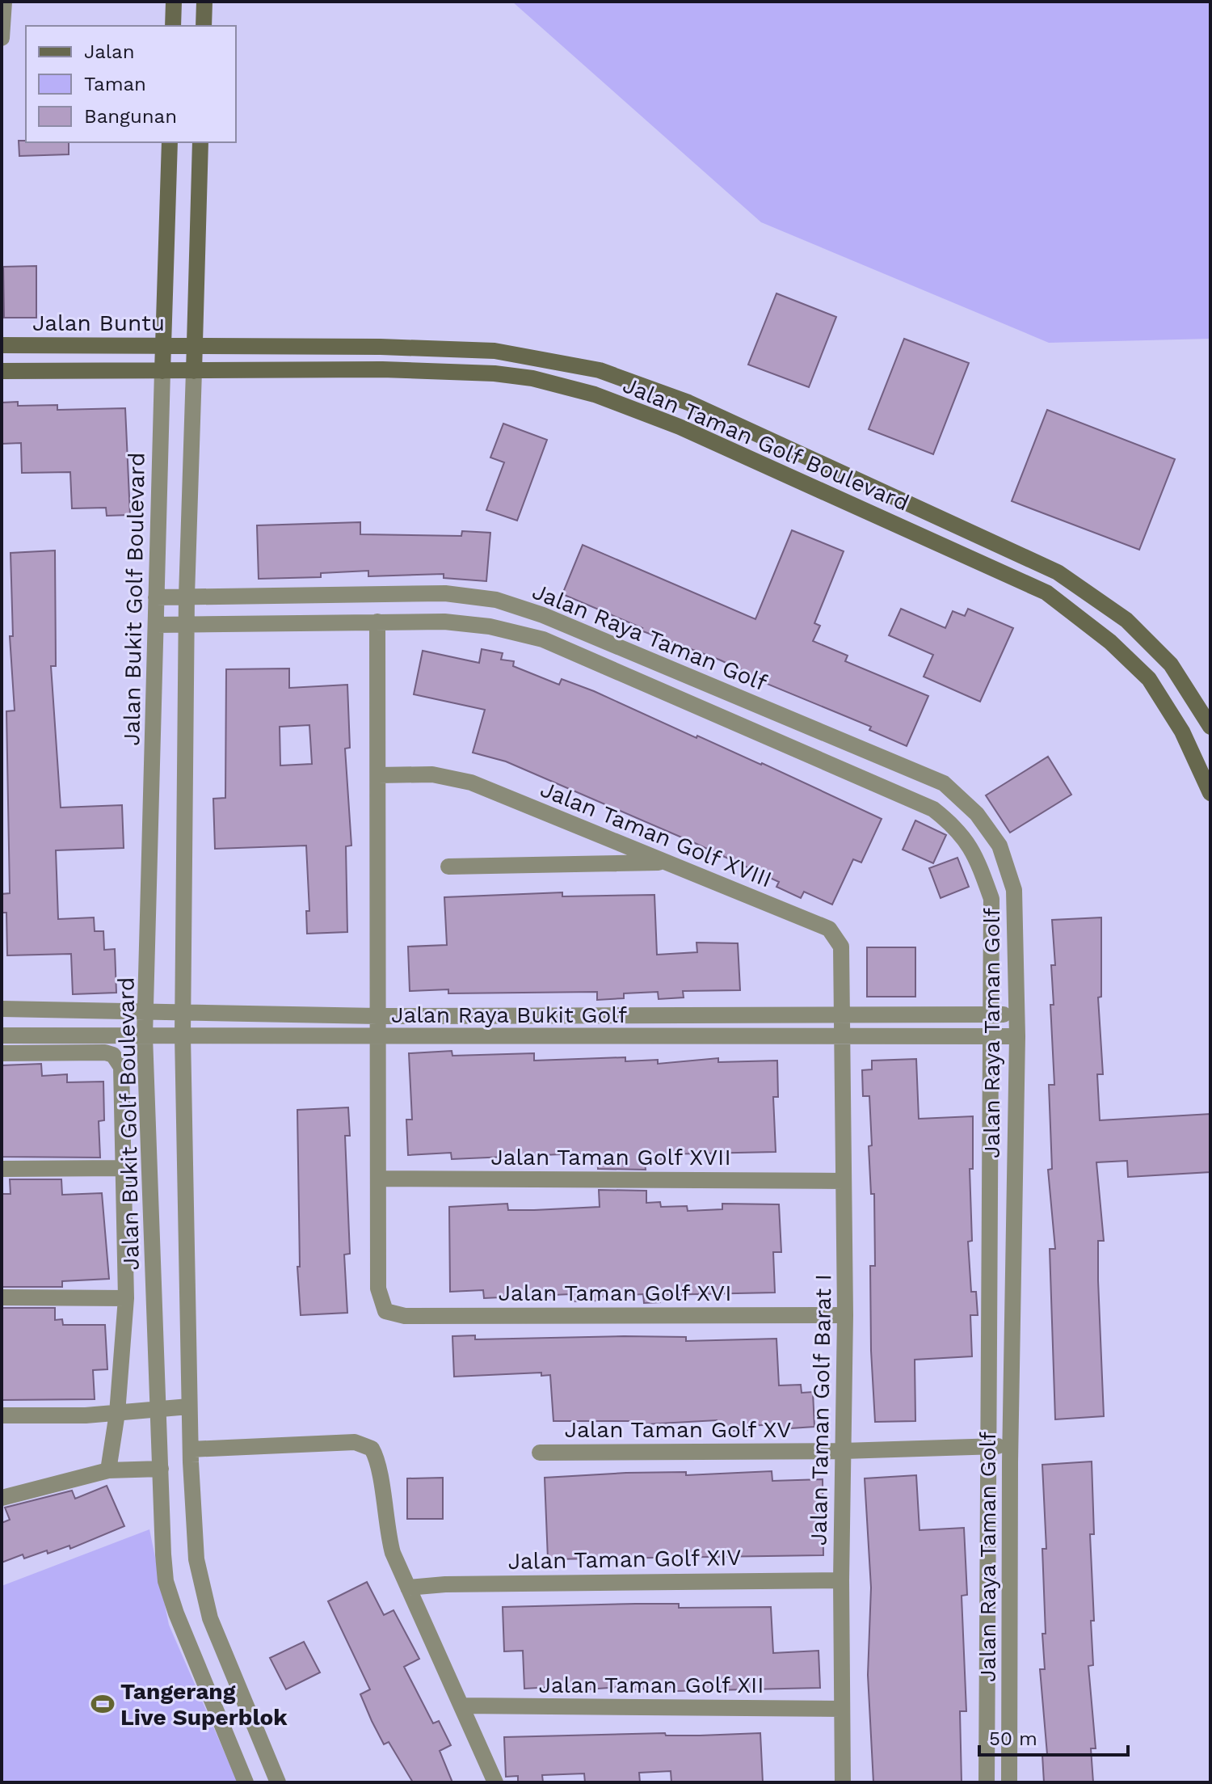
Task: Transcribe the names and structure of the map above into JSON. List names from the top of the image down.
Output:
{
  "streets": {
    "street": [
      "Jalan Buntu",
      "Jalan Taman Golf Boulevard",
      "Jalan Bukit Golf Boulevard",
      "Jalan Raya Taman Golf",
      "Jalan Taman Golf XVIII",
      "Jalan Raya Bukit Golf",
      "Jalan Taman Golf XVII",
      "Jalan Taman Golf XVI",
      "Jalan Taman Golf Barat I",
      "Jalan Taman Golf XV",
      "Jalan Taman Golf XIV",
      "Jalan Taman Golf XII"
    ]
  },
  "crossings": [
    ["Jalan Buntu", "Jalan Taman Golf Boulevard"],
    ["Jalan Bukit Golf Boulevard", "Jalan Raya Taman Golf"],
    ["Jalan Bukit Golf Boulevard", "Jalan Raya Bukit Golf"],
    ["Jalan Raya Taman Golf", "Jalan Raya Bukit Golf"],
    ["Jalan Raya Taman Golf", "Jalan Taman Golf XV"],
    ["Jalan Taman Golf XVIII", "Jalan Raya Bukit Golf"],
    ["Jalan Taman Golf XVIII", "Jalan Taman Golf Barat I"],
    ["Jalan Raya Bukit Golf", "Jalan Taman Golf Barat I"],
    ["Jalan Taman Golf XVII", "Jalan Taman Golf XVI"],
    ["Jalan Taman Golf XVII", "Jalan Taman Golf Barat I"],
    ["Jalan Taman Golf XVI", "Jalan Taman Golf Barat I"],
    ["Jalan Taman Golf Barat I", "Jalan Taman Golf XV"],
    ["Jalan Taman Golf Barat I", "Jalan Taman Golf XIV"],
    ["Jalan Taman Golf Barat I", "Jalan Taman Golf XII"]
  ],
  "places": {
    "sports": ["Tangerang Live Superblok"]
  },
  "legend": ["Jalan", "Taman", "Bangunan"],
  "scale_bar": "50 m"
}
